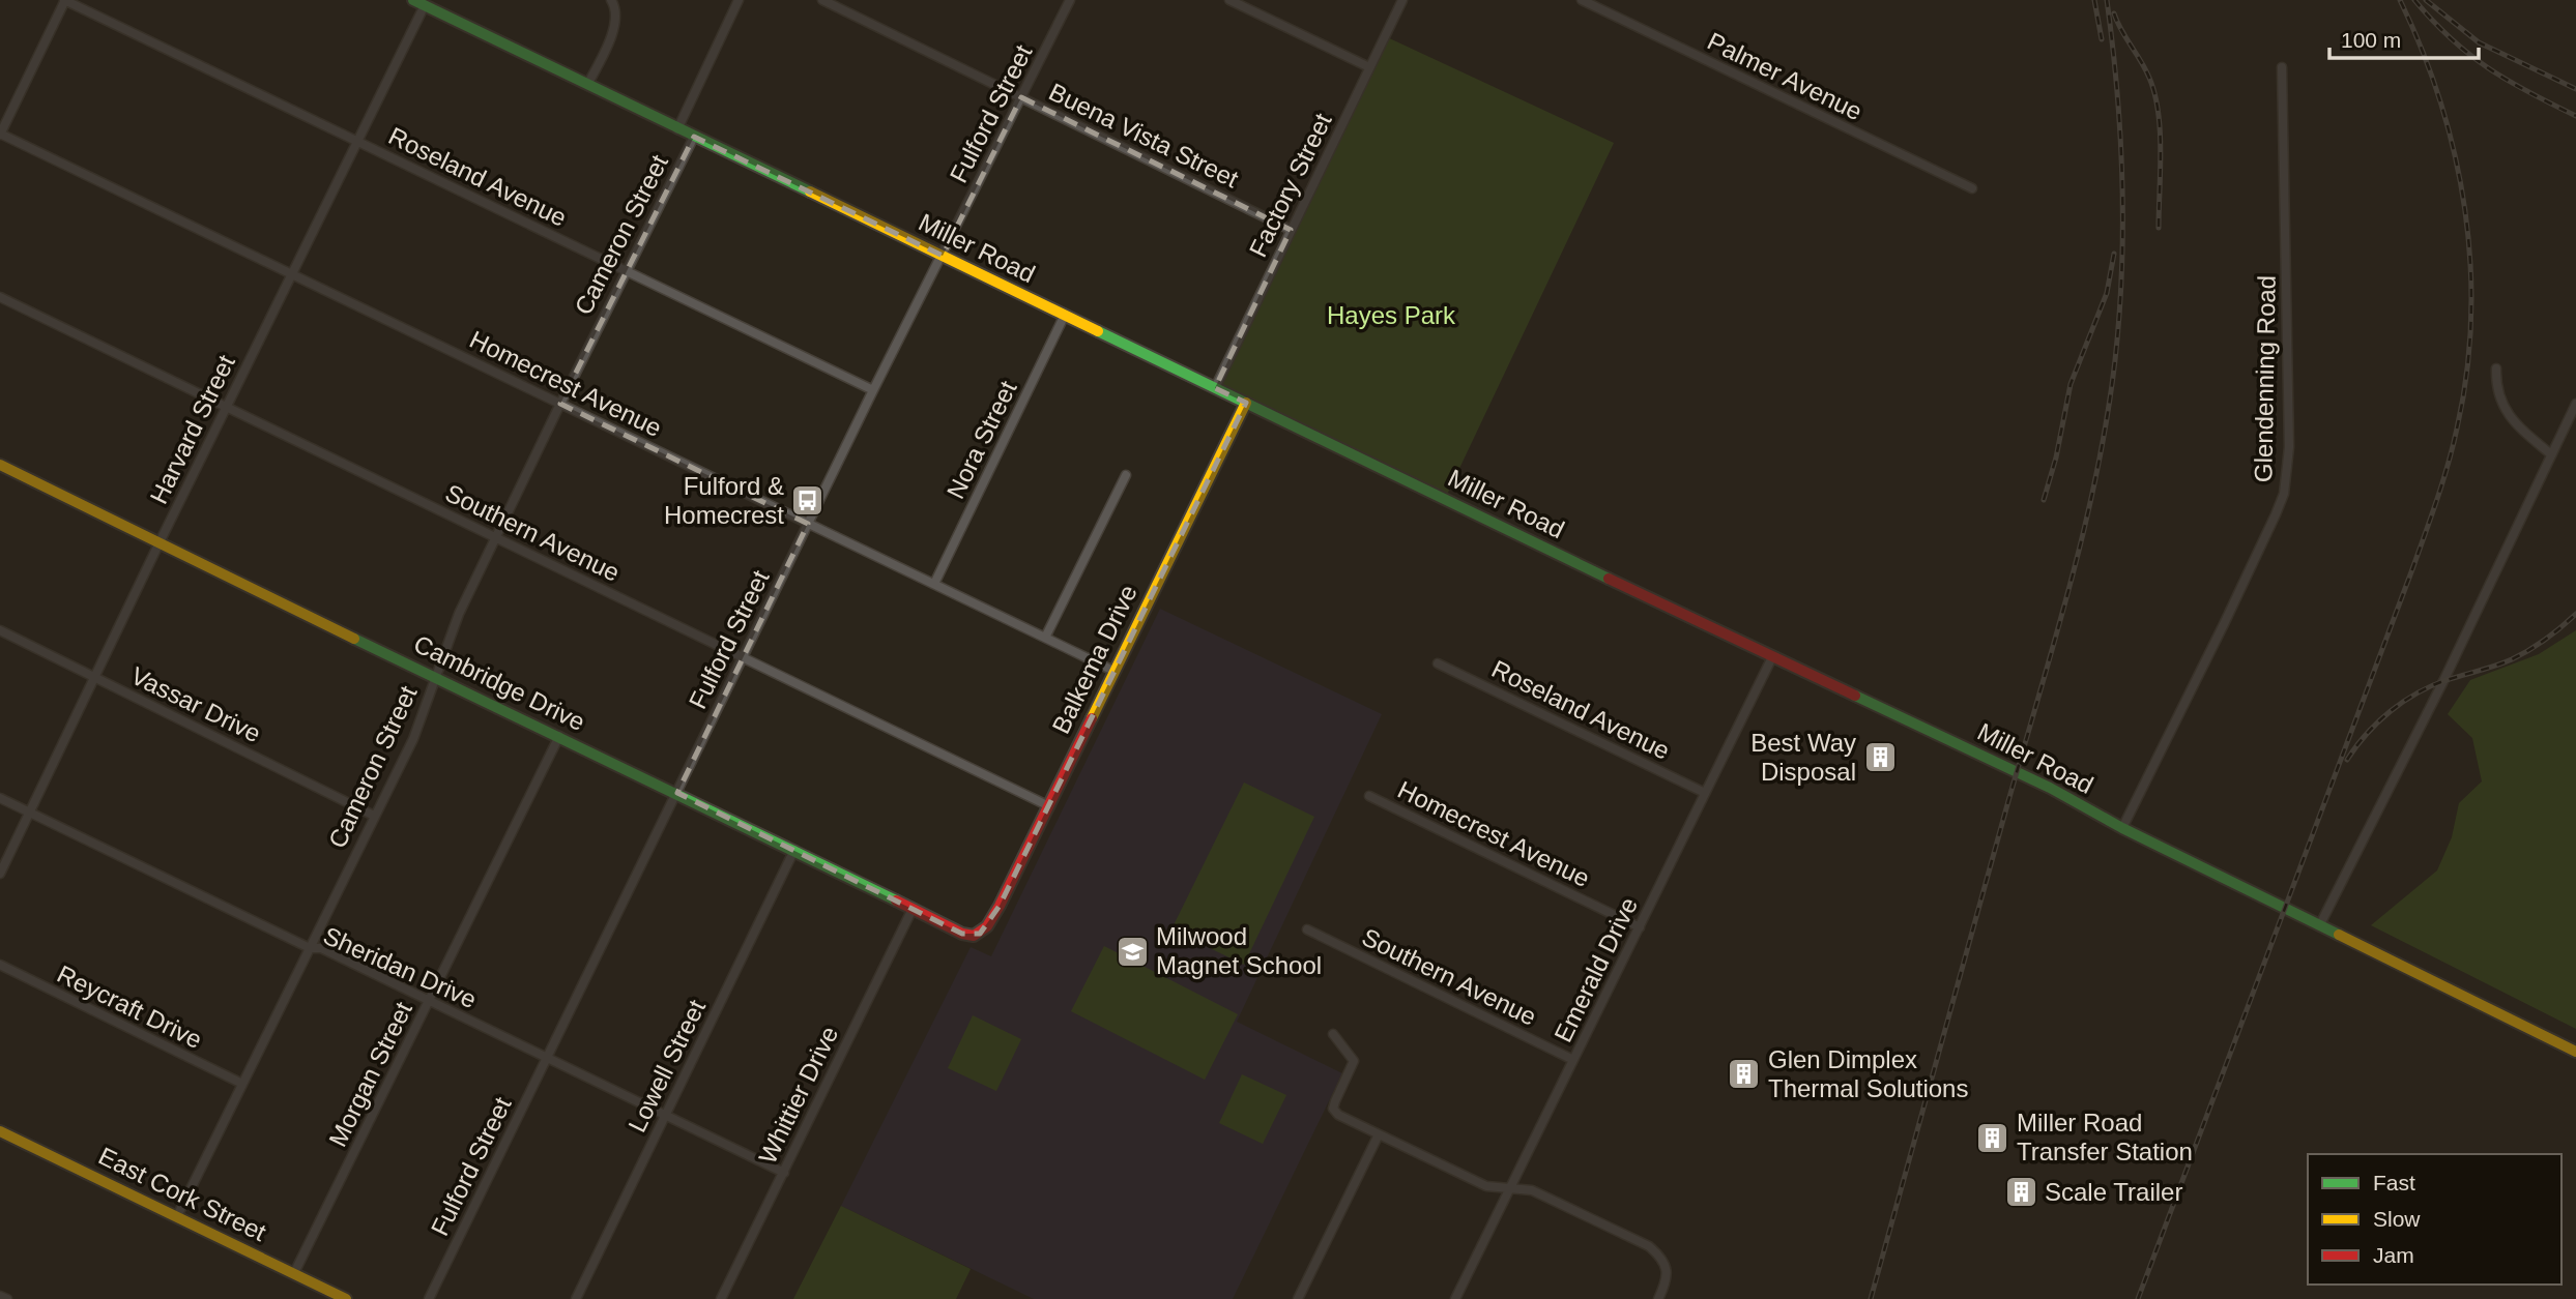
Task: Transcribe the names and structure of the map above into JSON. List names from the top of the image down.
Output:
{
  "streets": {
    "street": [
      "Palmer Avenue",
      "Fulford Street",
      "Buena Vista Street",
      "Roseland Avenue",
      "Factory Street",
      "Cameron Street",
      "Miller Road",
      "Glendenning Road",
      "Homecrest Avenue",
      "Harvard Street",
      "Nora Street",
      "Southern Avenue",
      "Balkema Drive",
      "Cambridge Drive",
      "Vassar Drive",
      "Sheridan Drive",
      "Emerald Drive",
      "Reycraft Drive",
      "Lowell Street",
      "Morgan Street",
      "Whittier Drive",
      "East Cork Street"
    ]
  },
  "crossings": [
    ["Fulford Street", "Buena Vista Street"],
    ["Fulford Street", "Roseland Avenue"],
    ["Fulford Street", "Miller Road"],
    ["Fulford Street", "Homecrest Avenue"],
    ["Fulford Street", "Southern Avenue"],
    ["Fulford Street", "Cambridge Drive"],
    ["Fulford Street", "Sheridan Drive"],
    ["Buena Vista Street", "Factory Street"],
    ["Roseland Avenue", "Cameron Street"],
    ["Roseland Avenue", "Harvard Street"],
    ["Roseland Avenue", "Emerald Drive"],
    ["Factory Street", "Miller Road"],
    ["Cameron Street", "Miller Road"],
    ["Cameron Street", "Homecrest Avenue"],
    ["Cameron Street", "Southern Avenue"],
    ["Cameron Street", "Cambridge Drive"],
    ["Cameron Street", "Vassar Drive"],
    ["Cameron Street", "Sheridan Drive"],
    ["Cameron Street", "Reycraft Drive"],
    ["Cameron Street", "East Cork Street"],
    ["Miller Road", "Glendenning Road"],
    ["Miller Road", "Harvard Street"],
    ["Miller Road", "Nora Street"],
    ["Miller Road", "Balkema Drive"],
    ["Miller Road", "Emerald Drive"],
    ["Homecrest Avenue", "Harvard Street"],
    ["Homecrest Avenue", "Nora Street"],
    ["Homecrest Avenue", "Balkema Drive"],
    ["Homecrest Avenue", "Emerald Drive"],
    ["Harvard Street", "Southern Avenue"],
    ["Harvard Street", "Cambridge Drive"],
    ["Harvard Street", "Vassar Drive"],
    ["Harvard Street", "Sheridan Drive"],
    ["Southern Avenue", "Balkema Drive"],
    ["Southern Avenue", "Emerald Drive"],
    ["Balkema Drive", "Cambridge Drive"],
    ["Cambridge Drive", "Lowell Street"],
    ["Cambridge Drive", "Morgan Street"],
    ["Cambridge Drive", "Whittier Drive"],
    ["Sheridan Drive", "Lowell Street"],
    ["Sheridan Drive", "Morgan Street"],
    ["Sheridan Drive", "Whittier Drive"],
    ["Morgan Street", "East Cork Street"]
  ],
  "parks": ["Hayes Park"],
  "places": {
    "bus stop": ["Fulford & Homecrest"],
    "building": [
      "Best Way Disposal",
      "Glen Dimplex Thermal Solutions",
      "Miller Road Transfer Station",
      "Scale Trailer"
    ],
    "school or university": ["Milwood Magnet School"]
  },
  "legend": ["Fast", "Slow", "Jam"],
  "scale_bar": "100 m"
}
